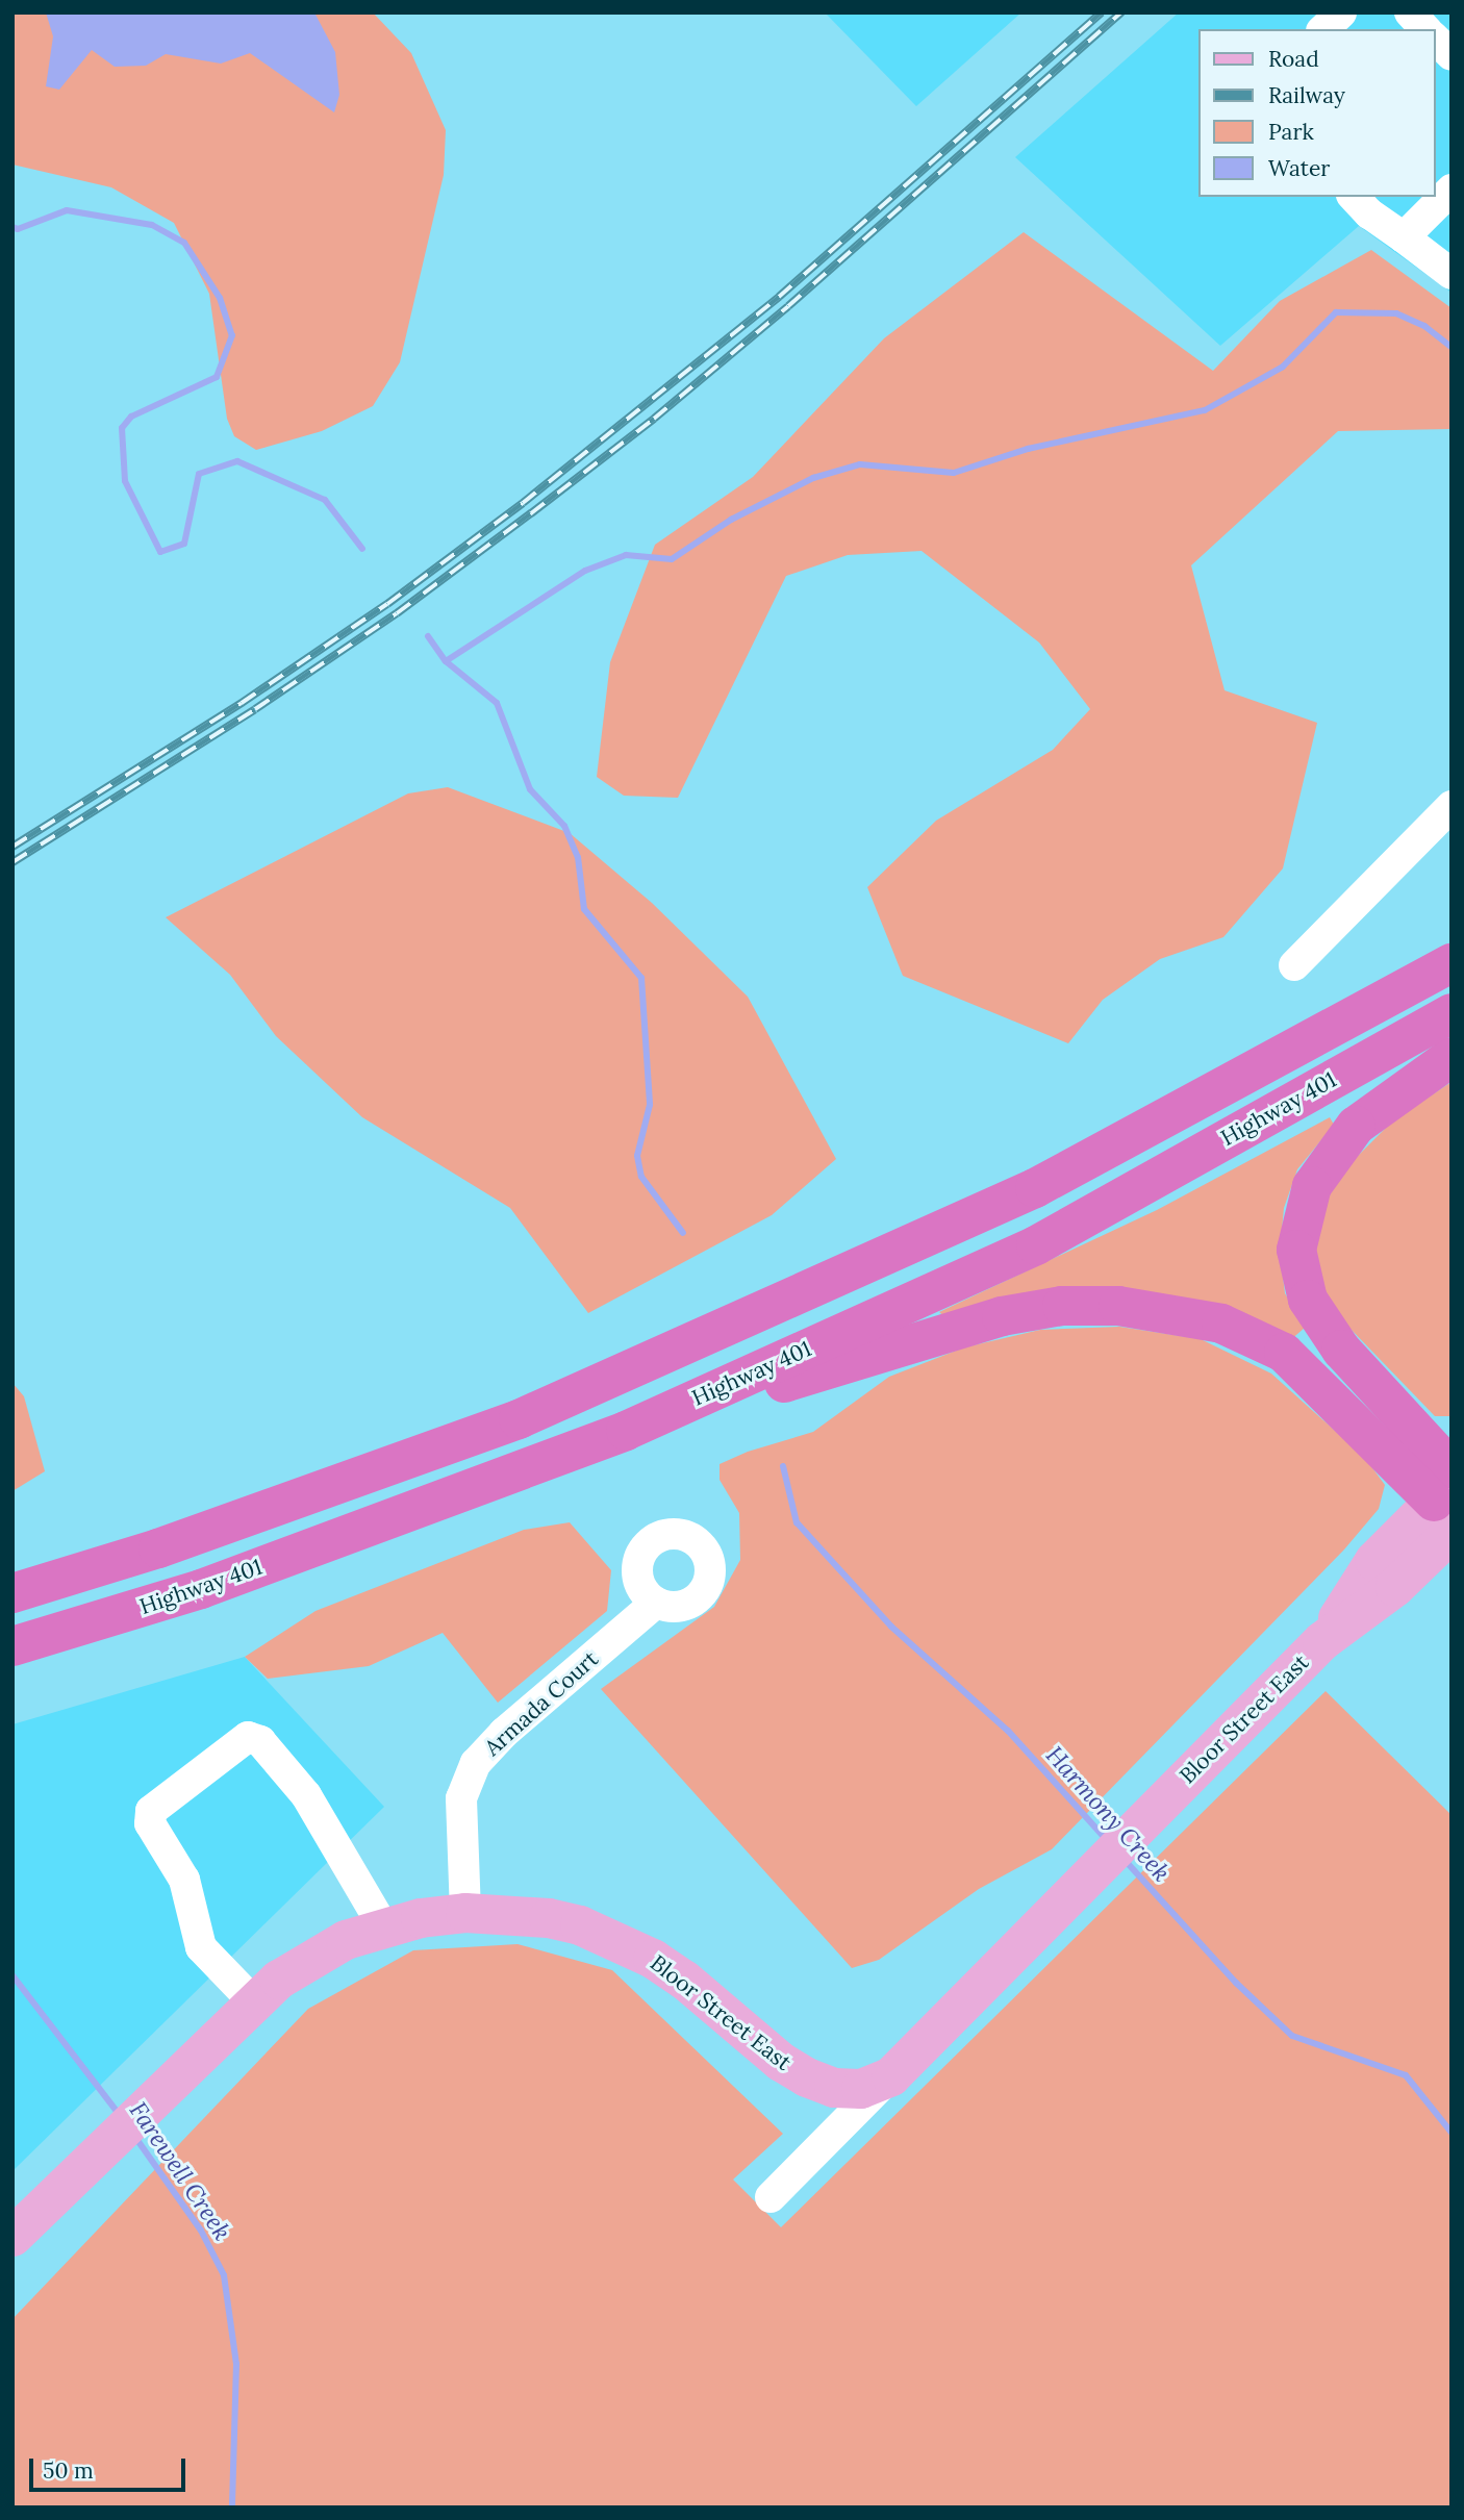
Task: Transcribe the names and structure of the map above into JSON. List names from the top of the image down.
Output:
{
  "streets": {
    "highway": ["Highway 401"],
    "main road": ["Bloor Street East"],
    "street": ["Armada Court"]
  },
  "crossings": [
    ["Armada Court", "Bloor Street East"]
  ],
  "water": ["Harmony Creek", "Farewell Creek"],
  "legend": [
    "Road",
    "Railway",
    "Park",
    "Water"
  ],
  "scale_bar": "50 m"
}
